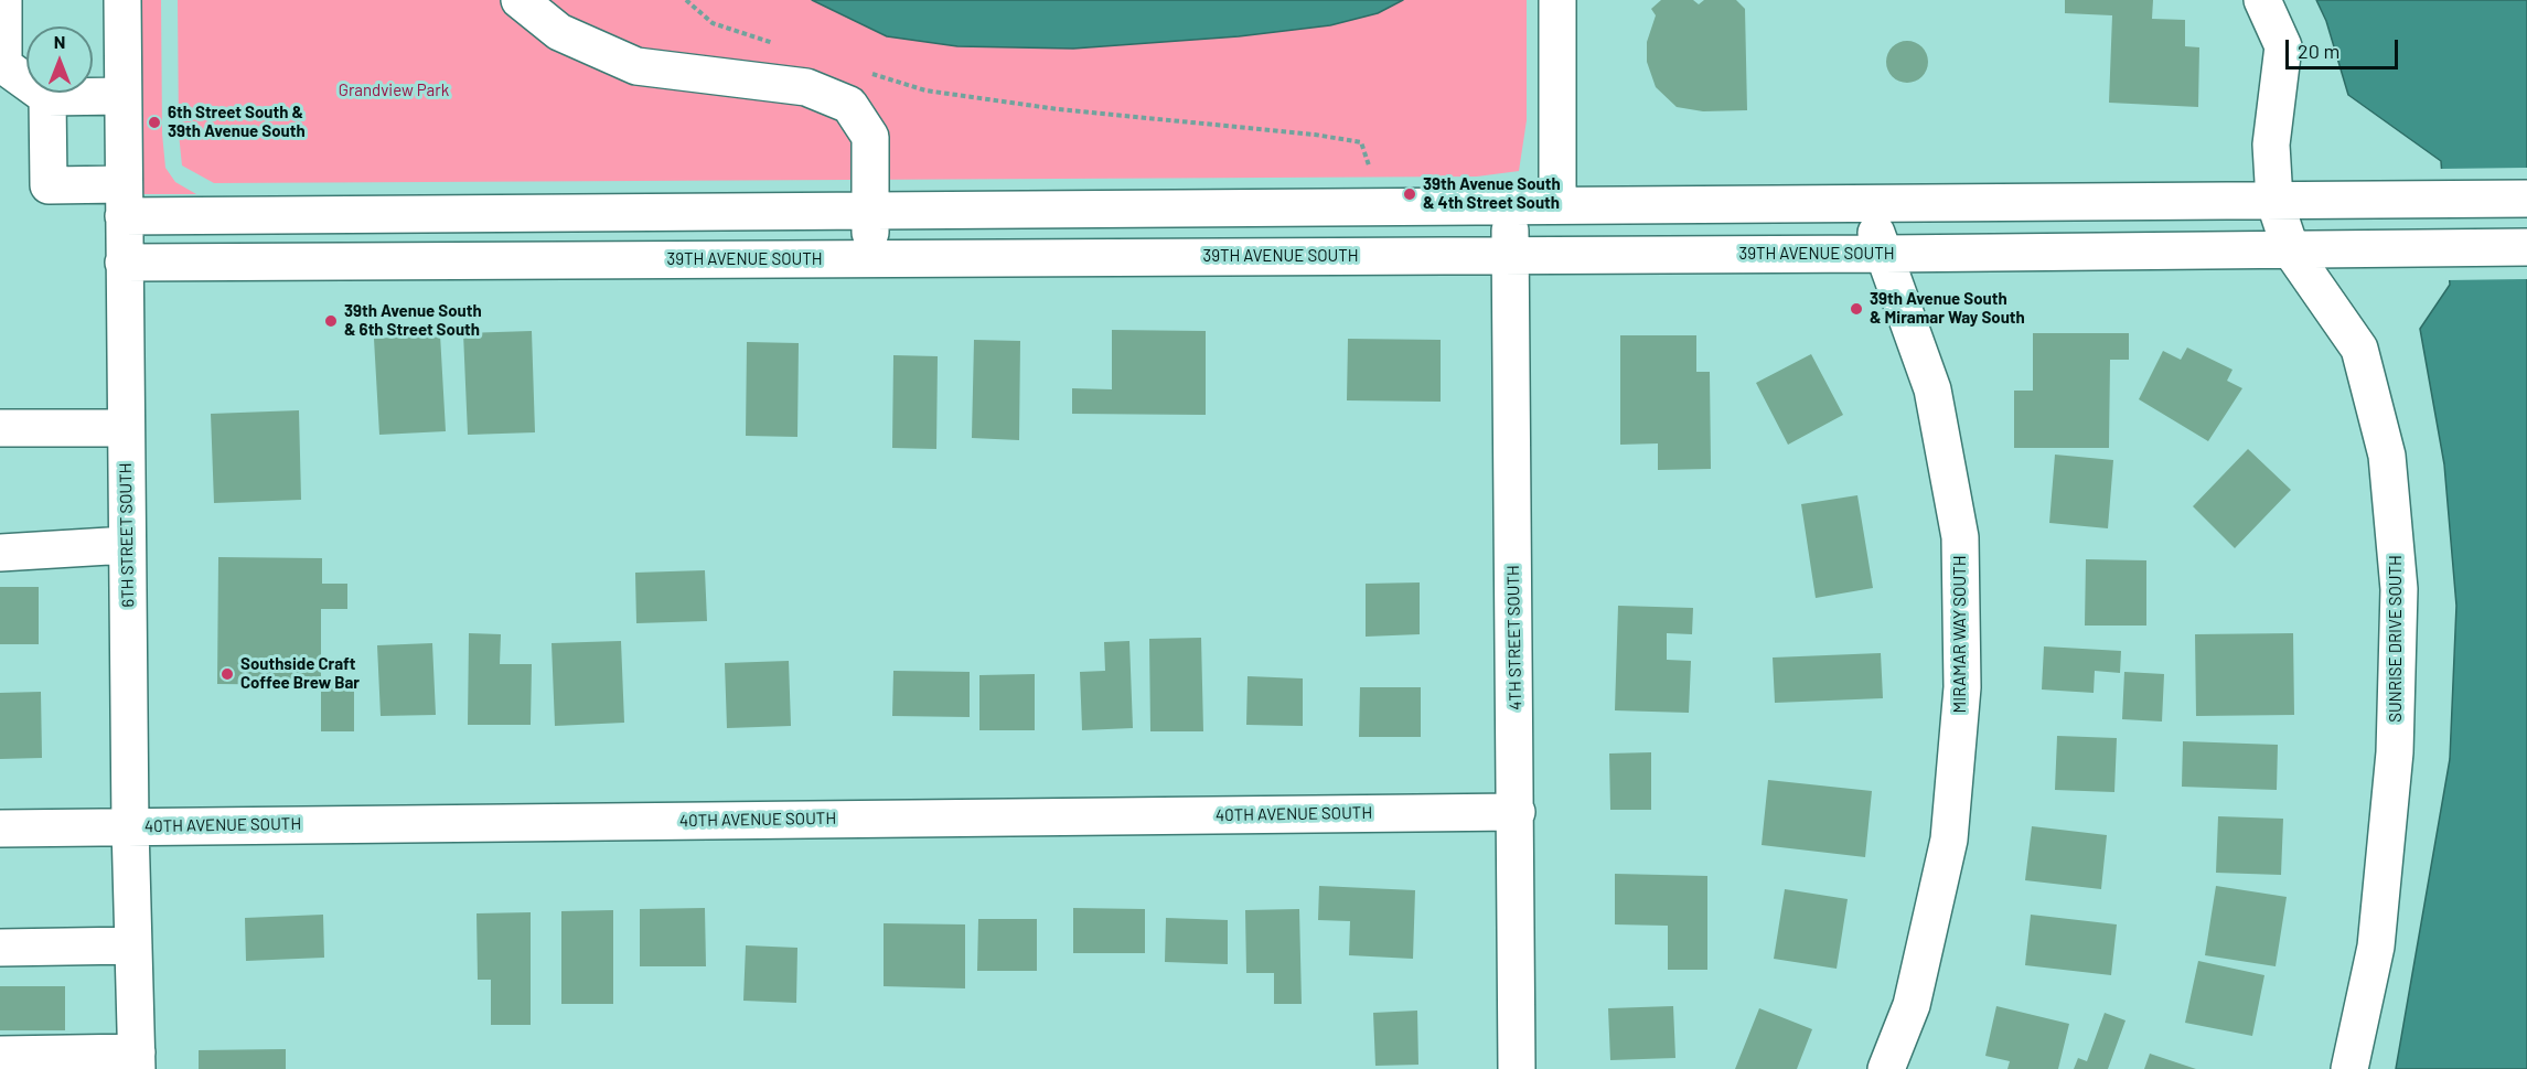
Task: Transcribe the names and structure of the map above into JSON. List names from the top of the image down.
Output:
{
  "streets": {
    "street": [
      "39TH AVENUE SOUTH",
      "6TH STREET SOUTH",
      "MIRAMAR WAY SOUTH",
      "4TH STREET SOUTH",
      "SUNRISE DRIVE SOUTH",
      "40TH AVENUE SOUTH"
    ]
  },
  "crossings": [
    ["39TH AVENUE SOUTH", "6TH STREET SOUTH"],
    ["39TH AVENUE SOUTH", "MIRAMAR WAY SOUTH"],
    ["39TH AVENUE SOUTH", "4TH STREET SOUTH"],
    ["39TH AVENUE SOUTH", "SUNRISE DRIVE SOUTH"],
    ["6TH STREET SOUTH", "40TH AVENUE SOUTH"],
    ["4TH STREET SOUTH", "40TH AVENUE SOUTH"]
  ],
  "parks": ["Grandview Park"],
  "places": [
    "6th Street South & 39th Avenue South",
    "39th Avenue South & 4th Street South",
    "39th Avenue South & Miramar Way South",
    "39th Avenue South & 6th Street South",
    "Southside Craft Coffee Brew Bar"
  ],
  "scale_bar": "20 m",
  "north": "top"
}
